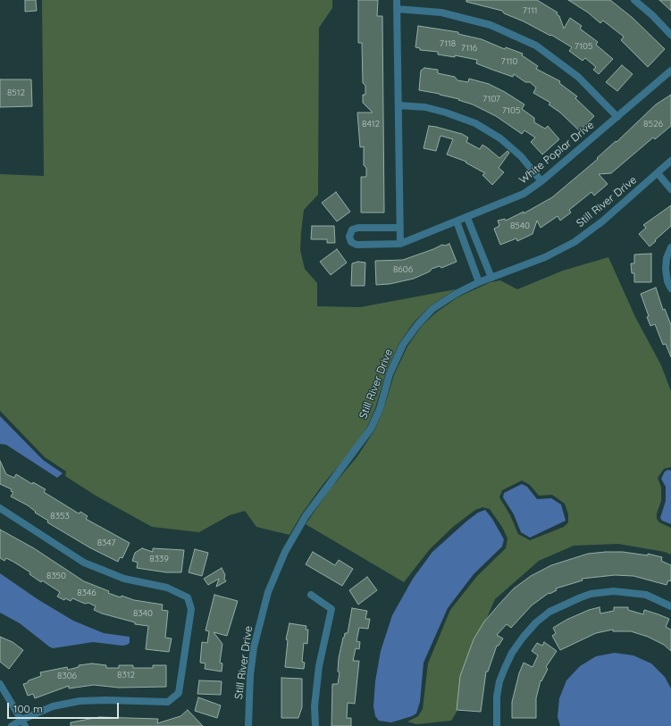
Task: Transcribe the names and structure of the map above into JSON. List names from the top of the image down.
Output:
{
  "streets": {
    "street": ["White Poplar Drive", "Still River Drive"]
  },
  "house_numbers": [
    "7111",
    "7118",
    "7105",
    "7116",
    "7110",
    "8512",
    "7107",
    "7105",
    "8412",
    "8526",
    "8540",
    "8606",
    "8353",
    "8347",
    "8339",
    "8350",
    "8346",
    "8340",
    "8312",
    "8306"
  ],
  "scale_bar": "100 m"
}
